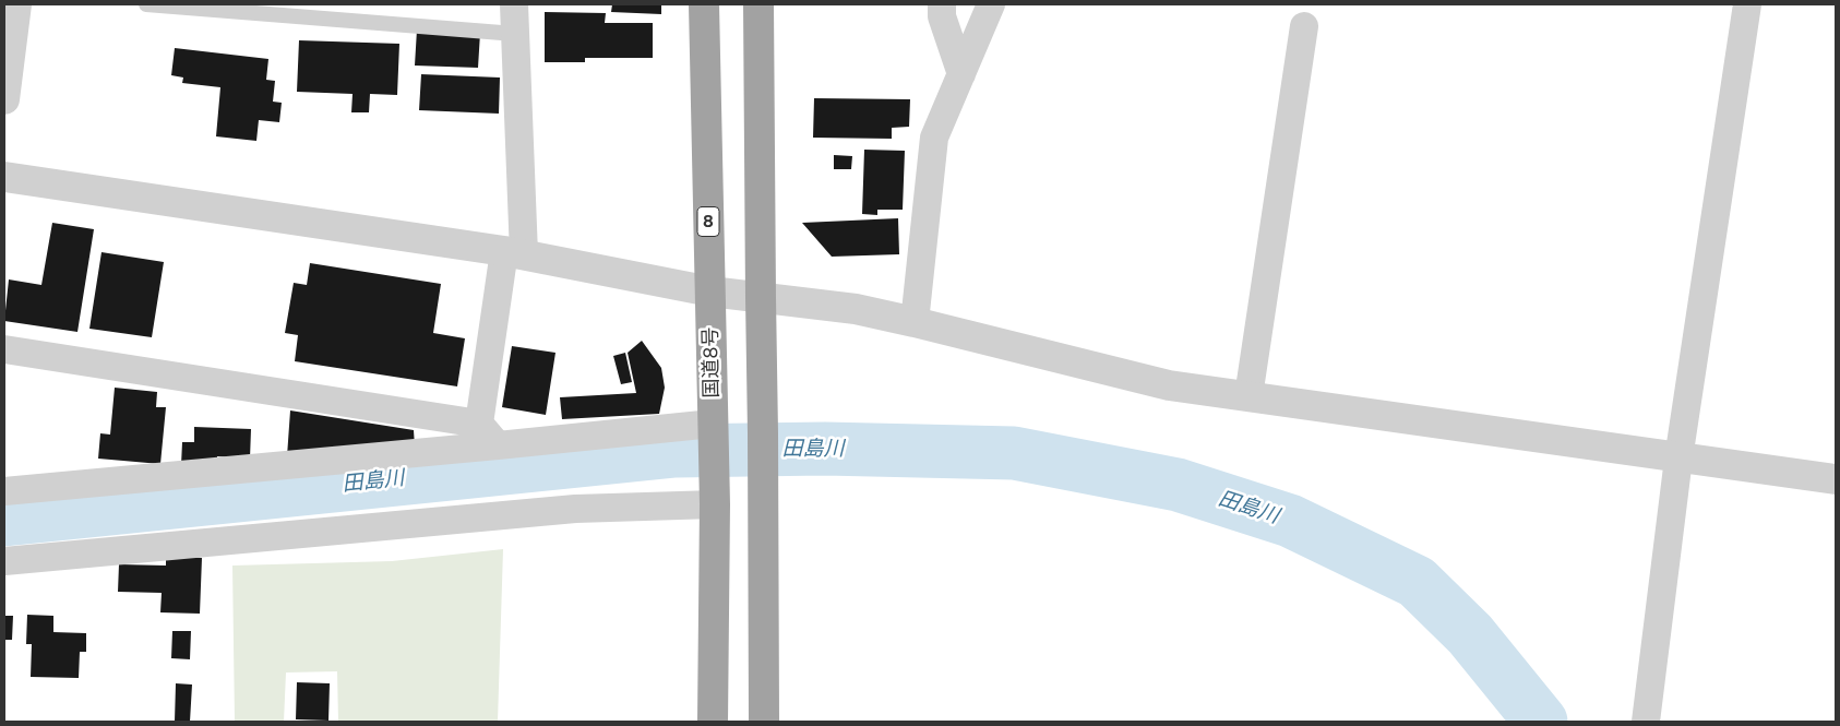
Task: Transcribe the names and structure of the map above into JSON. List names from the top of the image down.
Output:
{
  "streets": {
    "highway": ["8", "国道8号"]
  },
  "water": ["田島川"]
}
